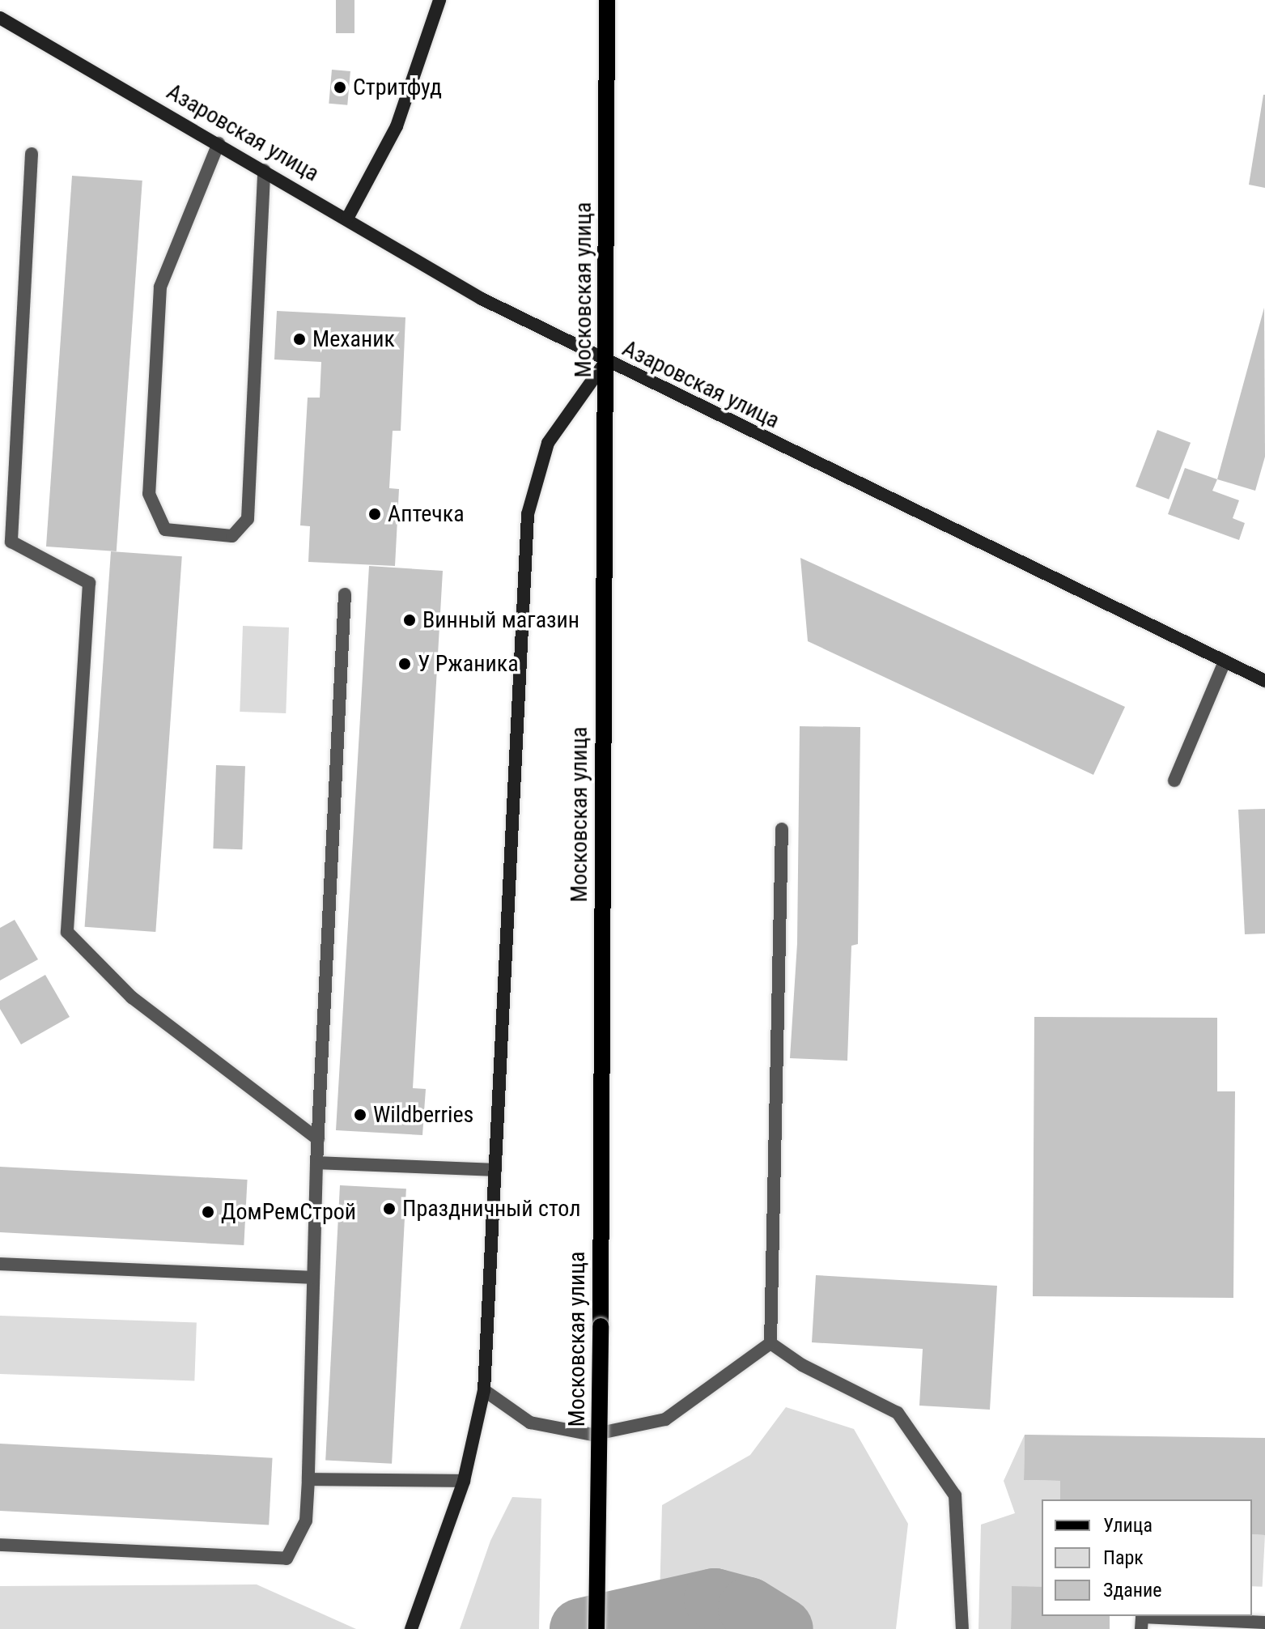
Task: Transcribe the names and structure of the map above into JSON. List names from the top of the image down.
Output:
{
  "streets": {
    "main road": ["Московская улица"],
    "street": ["Азаровская улица"]
  },
  "crossings": [
    ["Азаровская улица", "Московская улица"]
  ],
  "places": [
    "Стритфуд",
    "Механик",
    "Аптечка",
    "Винный магазин",
    "У Ржаника",
    "Wildberries",
    "Праздничный стол",
    "ДомРемСтрой"
  ],
  "legend": ["Улица", "Парк", "Здание"]
}
